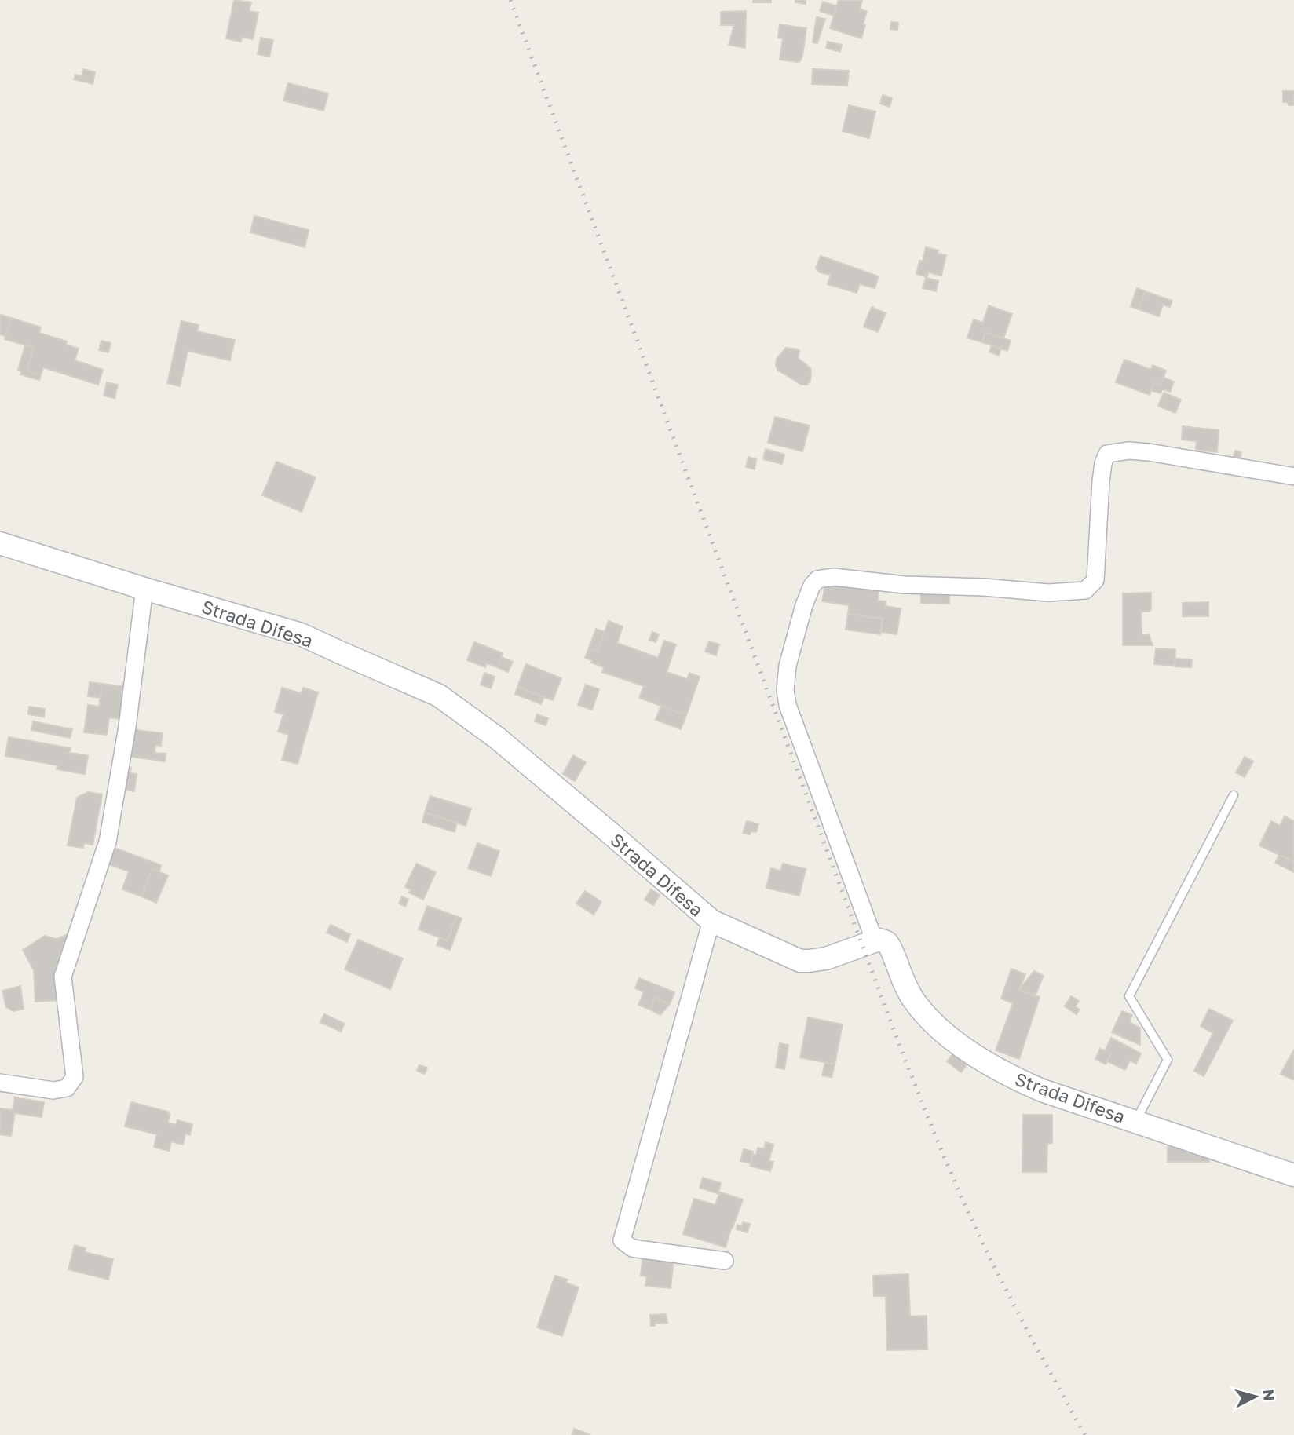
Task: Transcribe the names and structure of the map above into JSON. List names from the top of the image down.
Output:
{
  "streets": {
    "street": ["Strada Difesa"]
  },
  "north": "right"
}
